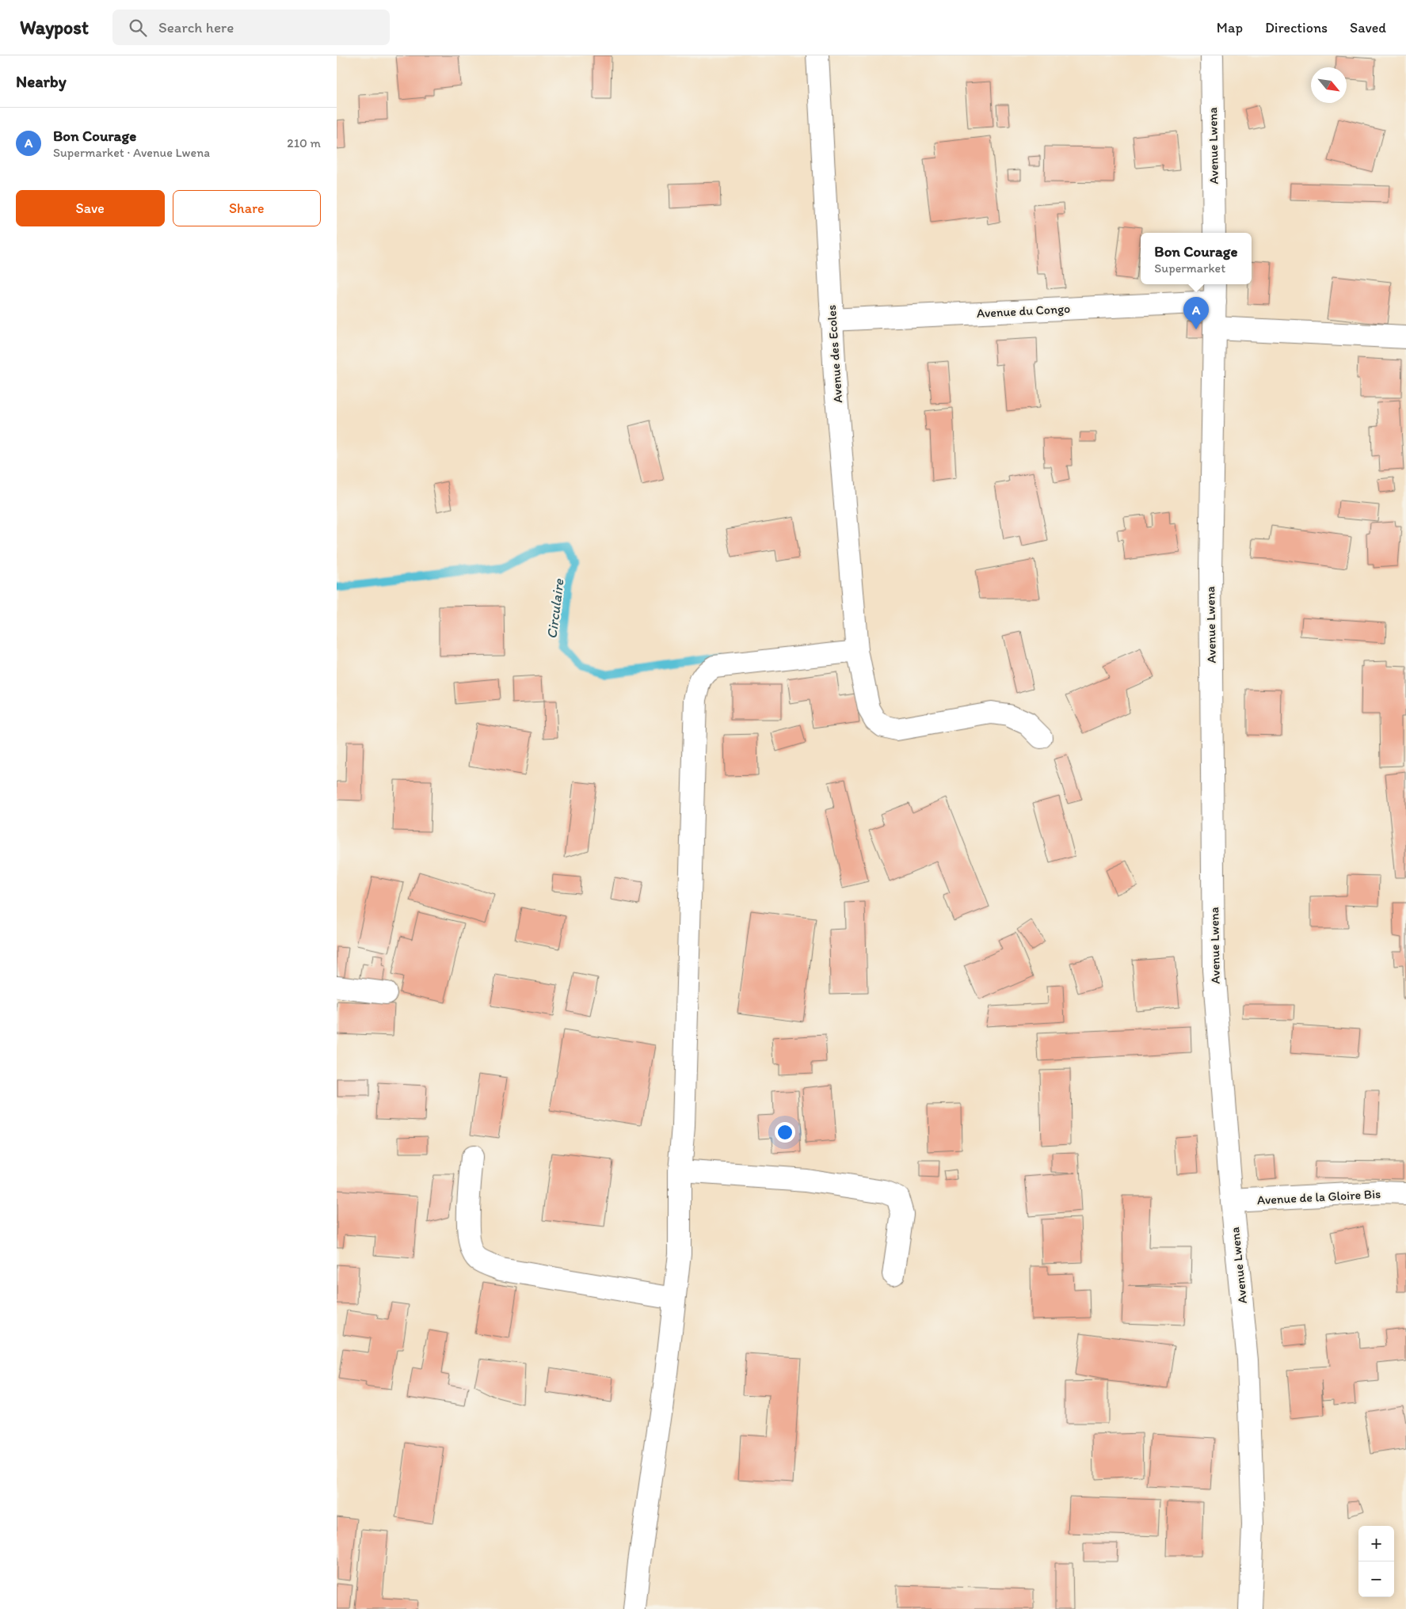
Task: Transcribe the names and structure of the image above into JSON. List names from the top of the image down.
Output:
{
  "streets": {
    "street": [
      "Avenue Lwena",
      "Avenue du Congo",
      "Avenue des Ecoles",
      "Avenue de la Gloire Bis"
    ]
  },
  "crossings": [
    ["Avenue Lwena", "Avenue du Congo"],
    ["Avenue Lwena", "Avenue de la Gloire Bis"],
    ["Avenue du Congo", "Avenue des Ecoles"]
  ],
  "water": ["Circulaire"],
  "north": "bottom right",
  "page": {
    "header": "Waypost",
    "search": "Search here",
    "nav": ["Map", "Directions", "Saved"],
    "heading": "Nearby",
    "list": [
      {
        "mark": "A",
        "name": "Bon Courage",
        "note": "Supermarket · Avenue Lwena",
        "value": "210 m"
      }
    ],
    "buttons": ["Save", "Share"],
    "popup": ["Bon Courage", "Supermarket"],
    "pins": "A",
    "map_buttons": ["+", "−"]
  }
}
